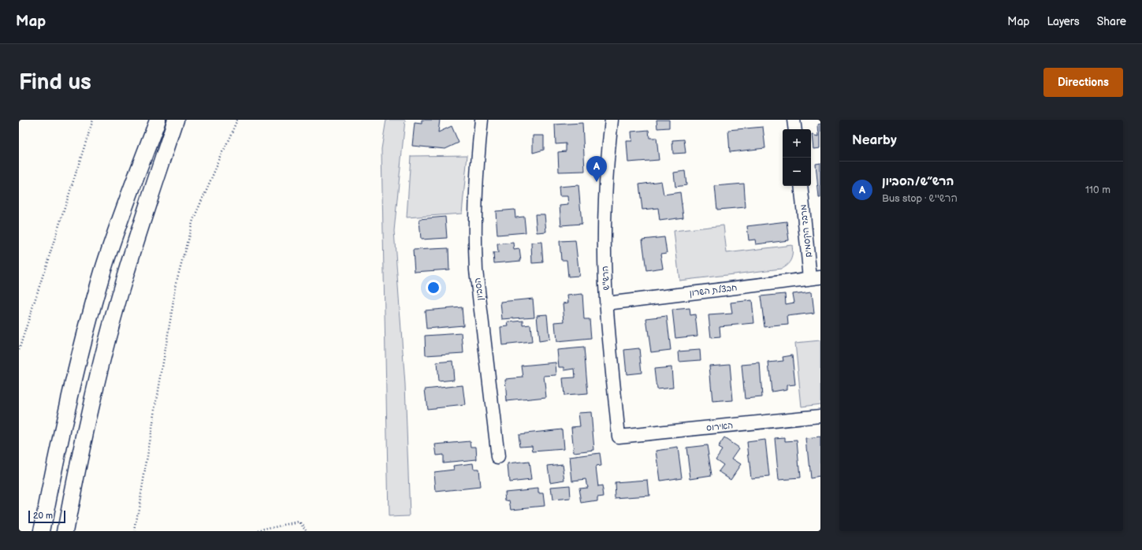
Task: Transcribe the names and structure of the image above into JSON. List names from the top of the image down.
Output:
{
  "streets": {
    "street": [
      "מרבד הקסמים",
      "הרש''ש",
      "הסביון",
      "חבצלת השרון",
      "האירוס"
    ]
  },
  "crossings": [
    ["מרבד הקסמים", "חבצלת השרון"],
    ["הרש''ש", "חבצלת השרון"],
    ["הרש''ש", "האירוס"]
  ],
  "scale_bar": "20 m",
  "page": {
    "header": "Map",
    "nav": ["Map", "Layers", "Share"],
    "buttons": "Directions",
    "title": "Find us",
    "heading": "Nearby",
    "map_buttons": ["+", "−"],
    "pins": "A",
    "list": [
      {
        "mark": "A",
        "name": "הרש״ש/הסביון",
        "note": "Bus stop · הרש''ש",
        "value": "110 m"
      }
    ],
    "scale": "20 m"
  }
}
